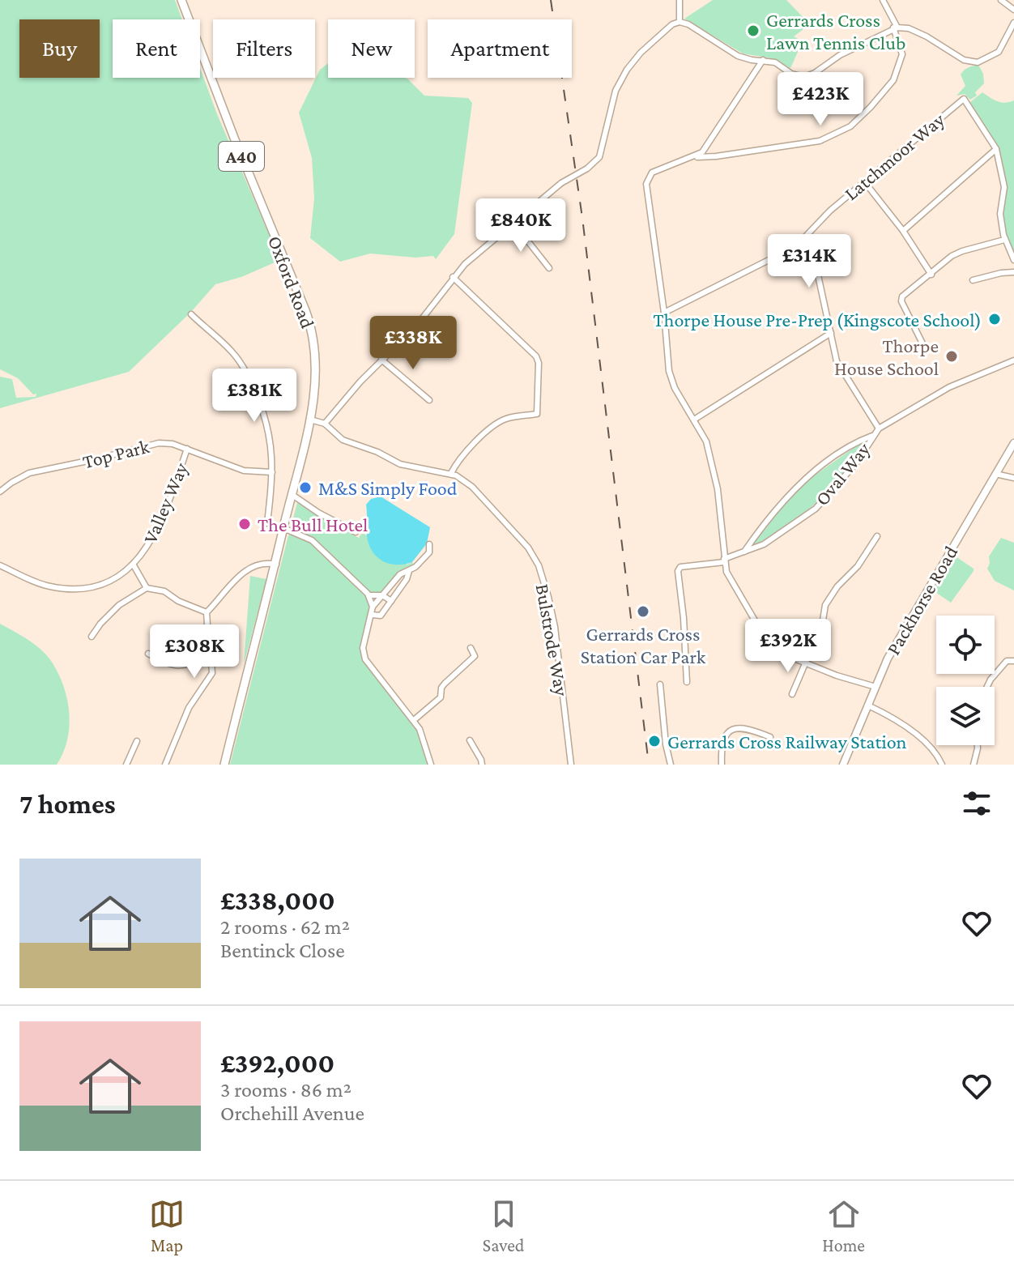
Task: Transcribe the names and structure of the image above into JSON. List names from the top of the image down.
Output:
{
  "streets": {
    "main road": ["A40", "Oxford Road", "Packhorse Road"],
    "street": [
      "Latchmoor Way",
      "Top Park",
      "Oval Way",
      "Valley Way",
      "Bulstrode Way"
    ]
  },
  "crossings": [
    ["Oxford Road", "Bulstrode Way"],
    ["Top Park", "Valley Way"]
  ],
  "places": [
    "Gerrards Cross Lawn Tennis Club",
    "Thorpe House Pre-Prep (Kingscote School)",
    "Thorpe House School",
    "M&S Simply Food",
    "The Bull Hotel",
    "Gerrards Cross Station Car Park",
    "Gerrards Cross Railway Station"
  ],
  "page": {
    "chip": [
      "Buy",
      "Rent",
      "Filters",
      "New",
      "Apartment"
    ],
    "price": [
      "£423K",
      "£840K",
      "£314K",
      "£338K",
      "£381K",
      "£392K",
      "£308K"
    ],
    "heading": "7 homes",
    "list": [
      {
        "name": "£338,000",
        "note": "2 rooms · 62 m² · Bentinck Close"
      },
      {
        "name": "£392,000",
        "note": "3 rooms · 86 m² · Orchehill Avenue"
      }
    ],
    "tabs": ["Map", "Saved", "Home"]
  }
}
